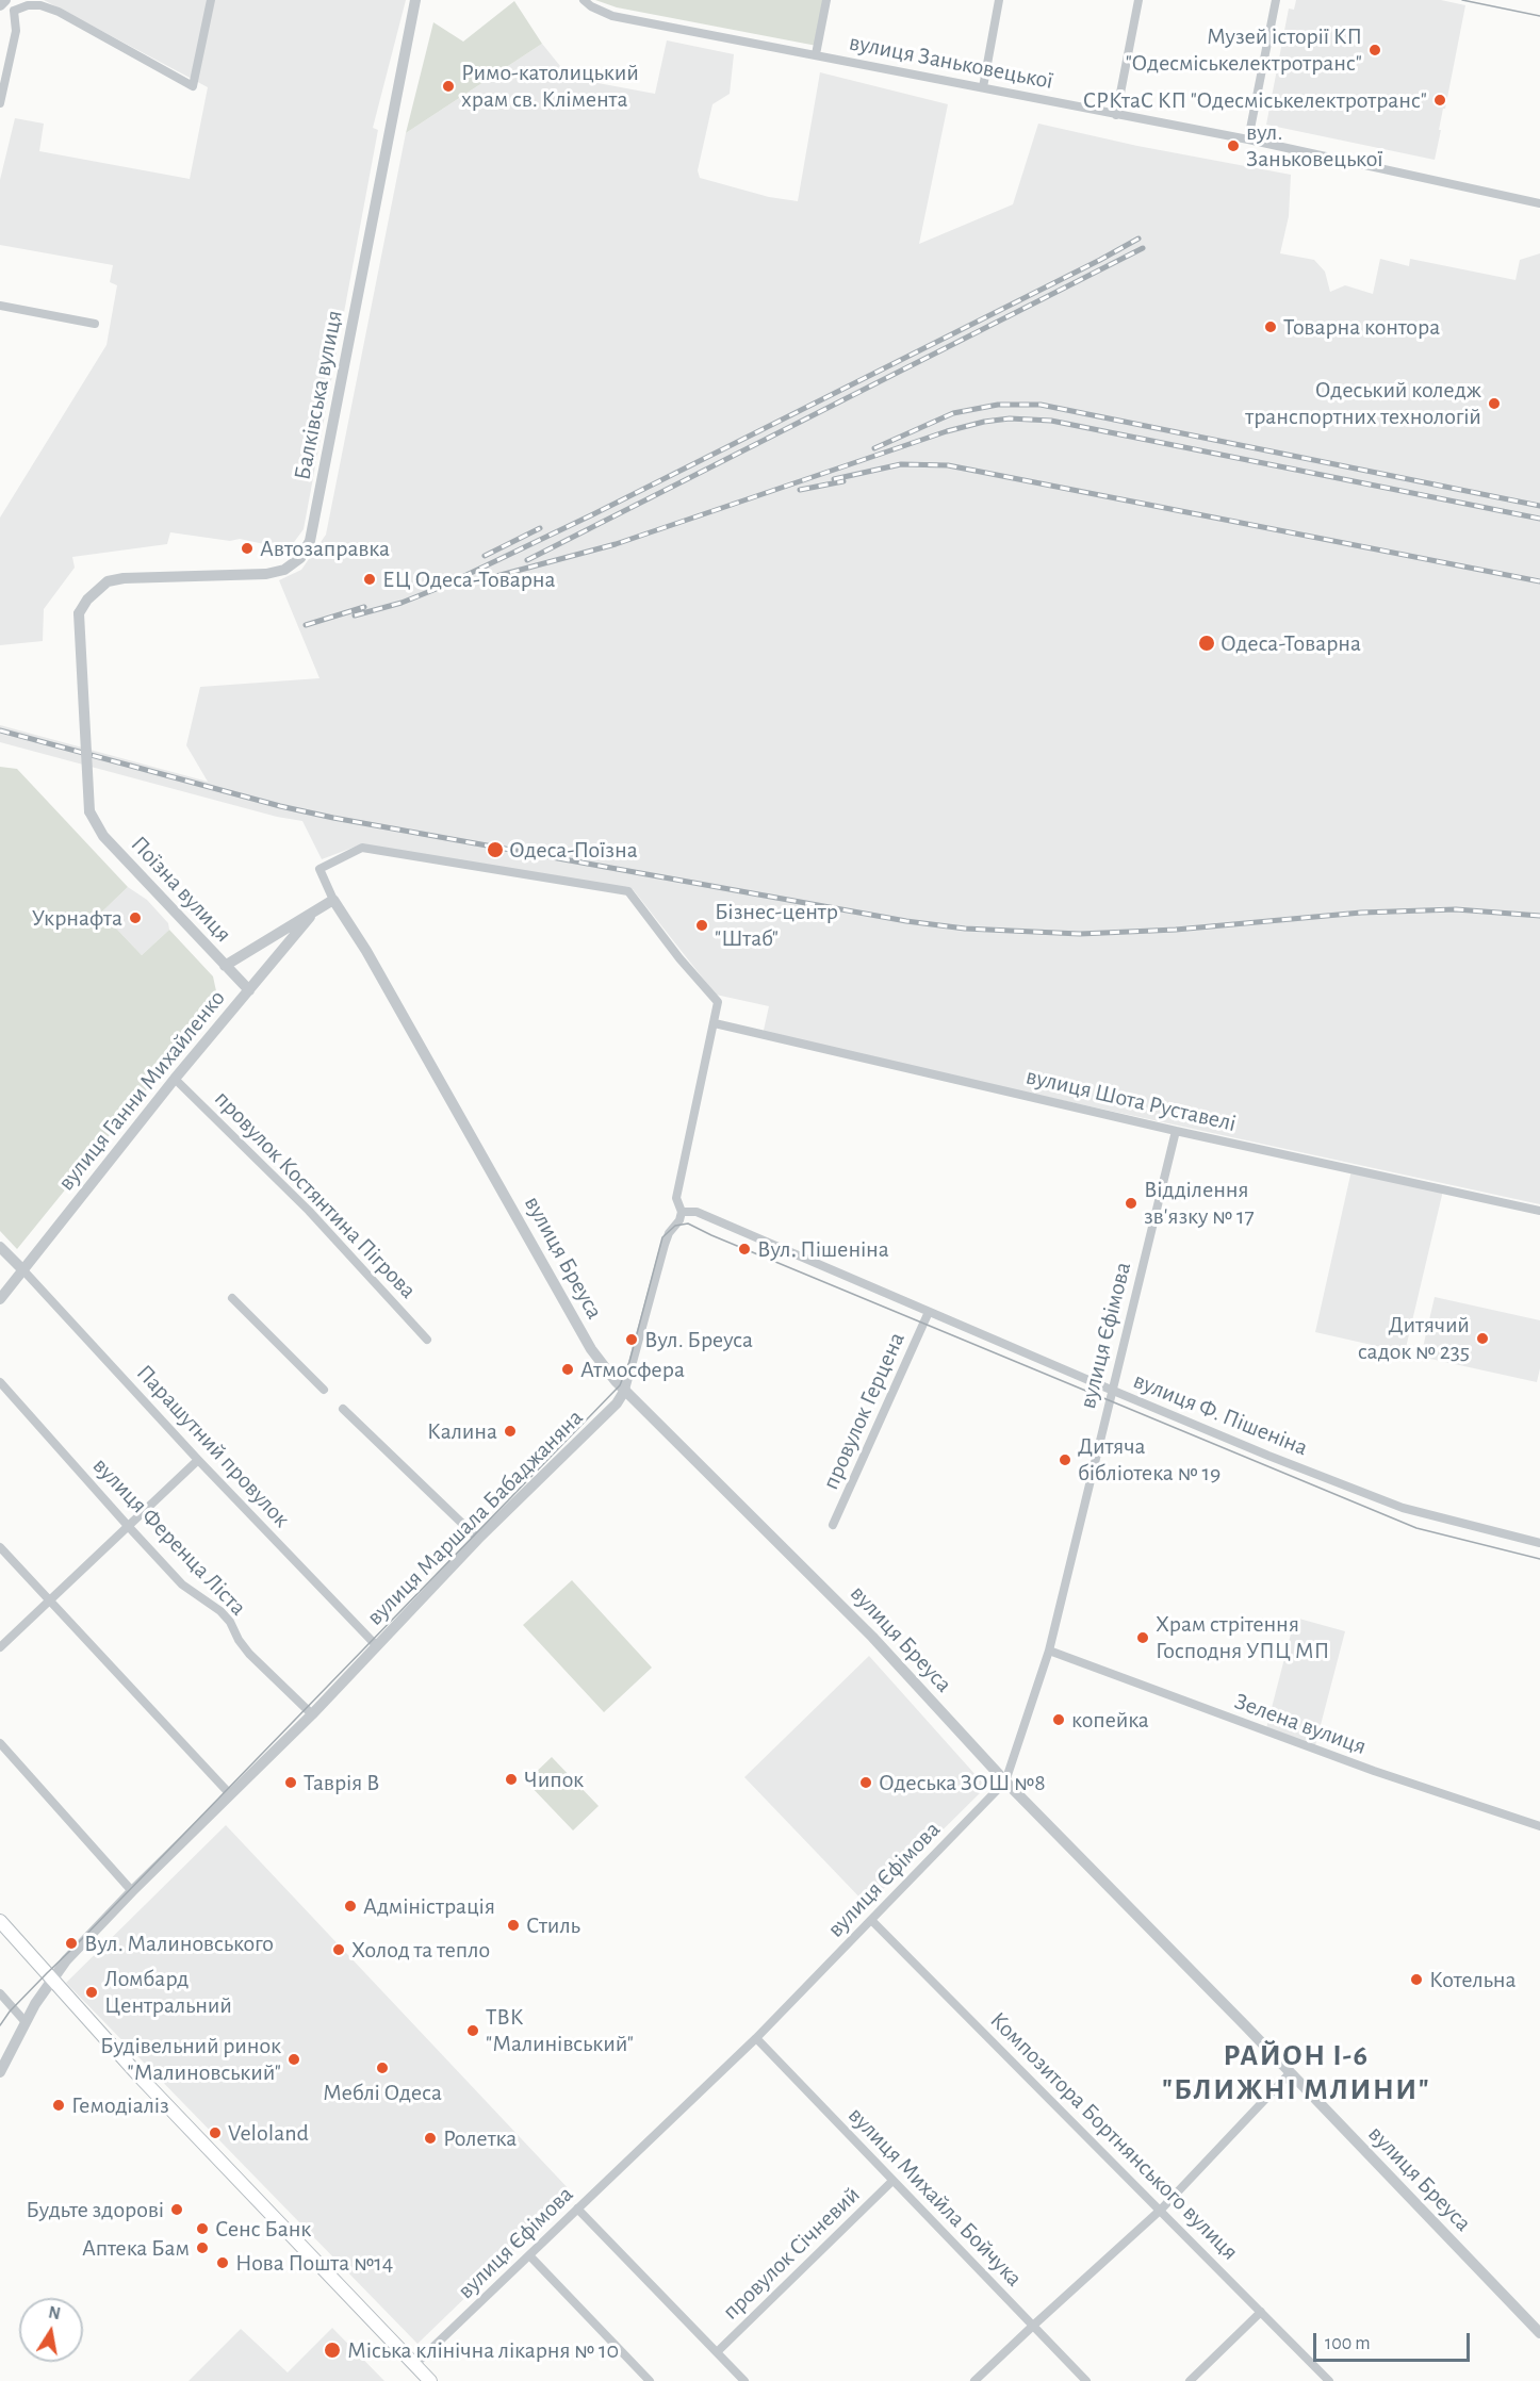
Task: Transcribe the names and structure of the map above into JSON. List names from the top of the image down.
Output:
{
  "streets": {
    "street": [
      "вулиця Заньковецької",
      "Балківська вулиця",
      "Поїзна вулиця",
      "вулиця Ганни Михайленко",
      "вулиця Шота Руставелі",
      "провулок Костянтина Пігрова",
      "вулиця Бреуса",
      "вулиця Єфімова",
      "провулок Герцена",
      "вулиця Ф. Пішеніна",
      "Парашутний провулок",
      "вулиця Маршала Бабаджаняна",
      "вулиця Ференца Ліста",
      "Зелена вулиця",
      "Композитора Бортнянського вулиця",
      "вулиця Михайла Бойчука",
      "провулок Січневий"
    ]
  },
  "crossings": [
    ["Балківська вулиця", "Поїзна вулиця"],
    ["Поїзна вулиця", "вулиця Ганни Михайленко"],
    ["вулиця Ганни Михайленко", "провулок Костянтина Пігрова"],
    ["вулиця Ганни Михайленко", "вулиця Бреуса"],
    ["вулиця Ганни Михайленко", "Парашутний провулок"],
    ["вулиця Ганни Михайленко", "вулиця Маршала Бабаджаняна"],
    ["вулиця Шота Руставелі", "вулиця Єфімова"],
    ["вулиця Шота Руставелі", "вулиця Маршала Бабаджаняна"],
    ["вулиця Бреуса", "вулиця Єфімова"],
    ["вулиця Бреуса", "вулиця Маршала Бабаджаняна"],
    ["вулиця Єфімова", "вулиця Ф. Пішеніна"],
    ["вулиця Єфімова", "Зелена вулиця"],
    ["вулиця Єфімова", "Композитора Бортнянського вулиця"],
    ["вулиця Єфімова", "вулиця Михайла Бойчука"],
    ["провулок Герцена", "вулиця Ф. Пішеніна"],
    ["вулиця Ф. Пішеніна", "вулиця Маршала Бабаджаняна"],
    ["Парашутний провулок", "вулиця Маршала Бабаджаняна"],
    ["вулиця Маршала Бабаджаняна", "вулиця Ференца Ліста"],
    ["вулиця Михайла Бойчука", "провулок Січневий"]
  ],
  "districts": ["РАЙОН І-6 \"БЛИЖНІ МЛИНИ\""],
  "places": [
    "Музей історії КП \"Одесміськелектротранс\"",
    "Римо-католицький храм св. Клімента",
    "СРКтаС КП \"Одесміськелектротранс\"",
    "вул. Заньковецької",
    "Товарна контора",
    "Одеський коледж транспортних технологій",
    "Автозаправка",
    "ЕЦ Одеса-Товарна",
    "Одеса-Товарна",
    "Одеса-Поїзна",
    "Укрнафта",
    "Бізнес-центр \"Штаб\"",
    "Відділення зв'язку № 17",
    "Вул. Пішеніна",
    "Дитячий садок № 235",
    "Вул. Бреуса",
    "Атмосфера",
    "Калина",
    "Дитяча бібліотека № 19",
    "Храм стрітення Господня УПЦ МП",
    "копейка",
    "Чипок",
    "Таврія В",
    "Одеська ЗОШ №8",
    "Адміністрація",
    "Стиль",
    "Вул. Малиновського",
    "Холод та тепло",
    "Котельна",
    "Ломбард Центральний",
    "ТВК \"Малинівський\"",
    "Будівельний ринок \"Малиновський\"",
    "Меблі Одеса",
    "Гемодіаліз",
    "Veloland",
    "Ролетка",
    "Будьте здорові",
    "Сенс Банк",
    "Аптека Бам",
    "Нова Пошта №14",
    "Міська клінічна лікарня № 10"
  ],
  "scale_bar": "100 m",
  "north": "top"
}
